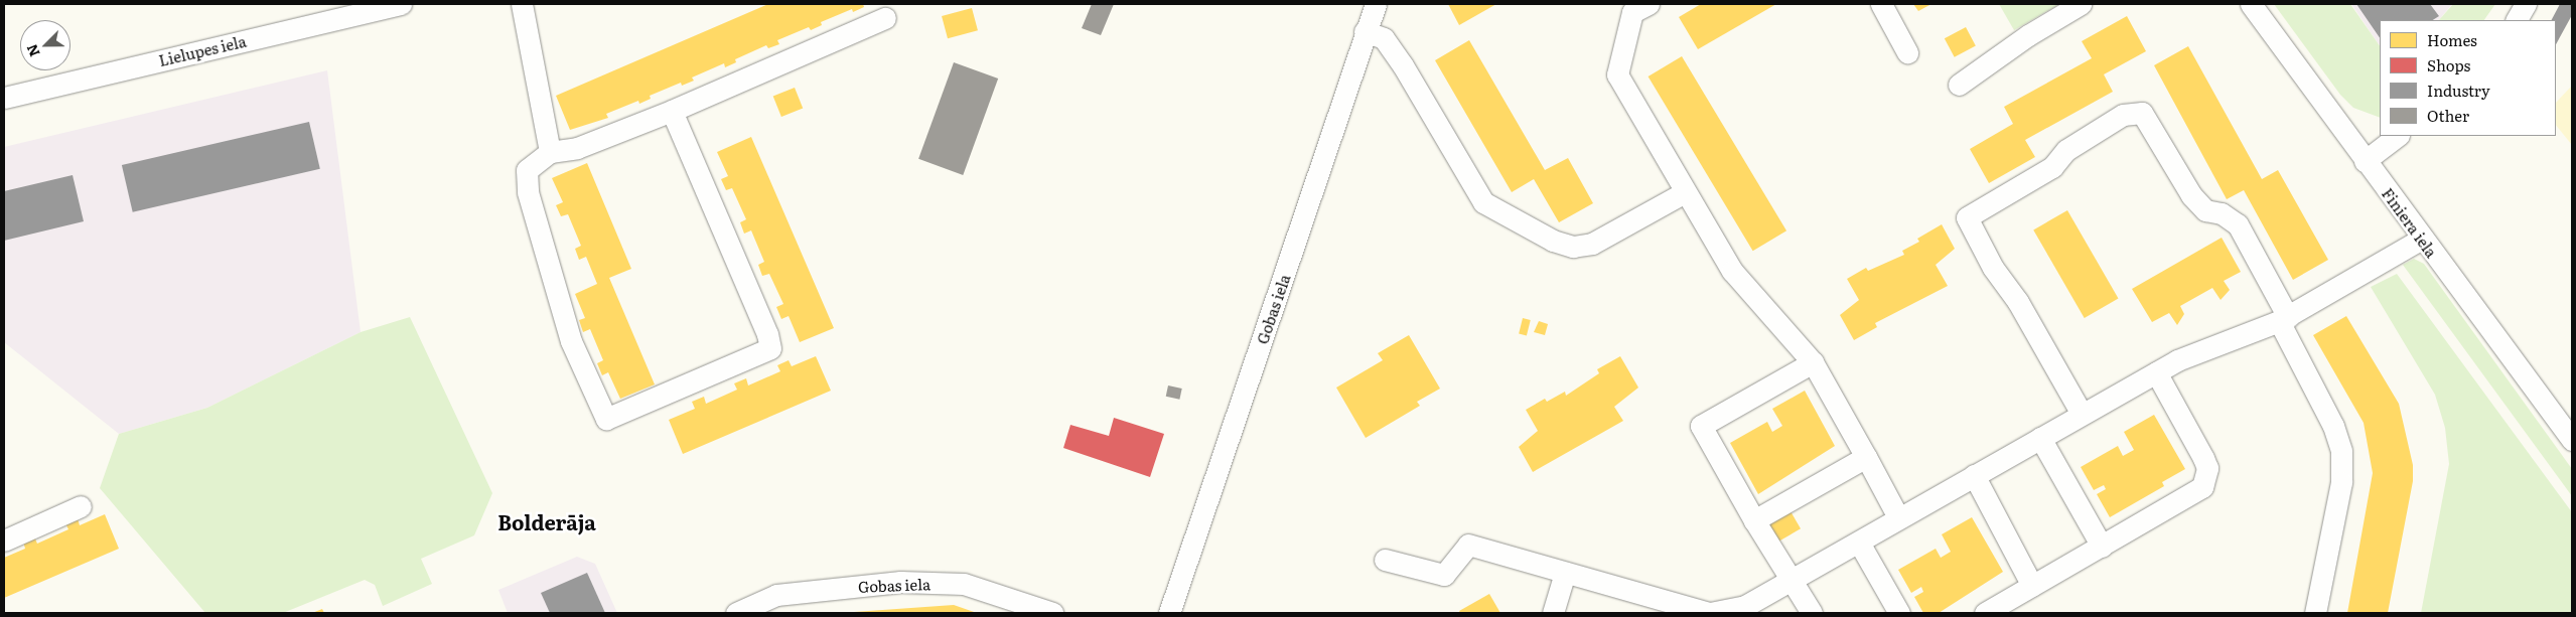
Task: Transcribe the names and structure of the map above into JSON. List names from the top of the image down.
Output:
{
  "streets": {
    "street": ["Lielupes iela", "Finiera iela", "Gobas iela"]
  },
  "districts": ["Bolderāja"],
  "legend": [
    "Homes",
    "Shops",
    "Industry",
    "Other"
  ],
  "north": "bottom left"
}
